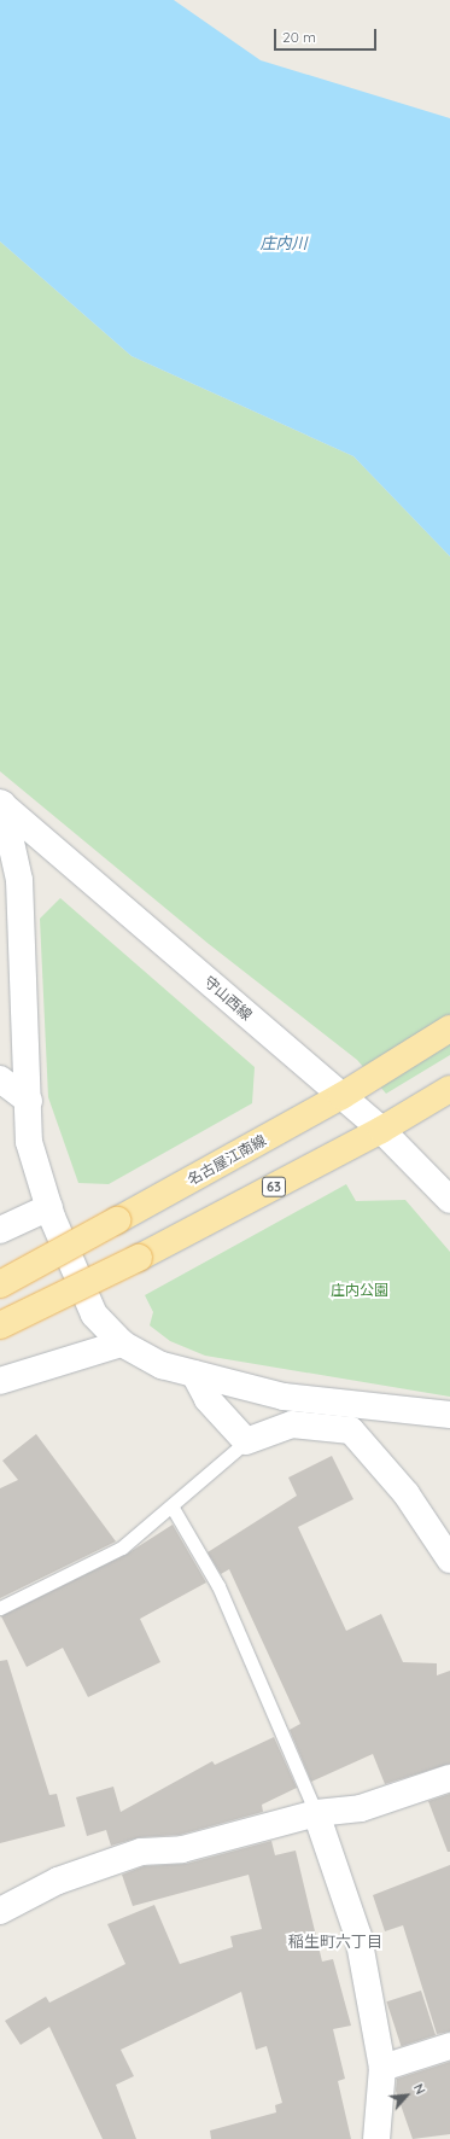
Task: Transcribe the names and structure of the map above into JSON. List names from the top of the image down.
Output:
{
  "streets": {
    "main road": ["名古屋江南線", "63"],
    "street": ["守山西線"]
  },
  "crossings": [
    ["守山西線", "名古屋江南線"],
    ["守山西線", "63"]
  ],
  "districts": ["稲生町六丁目"],
  "water": ["庄内川"],
  "parks": ["庄内公園"],
  "scale_bar": "20 m",
  "north": "top right"
}
